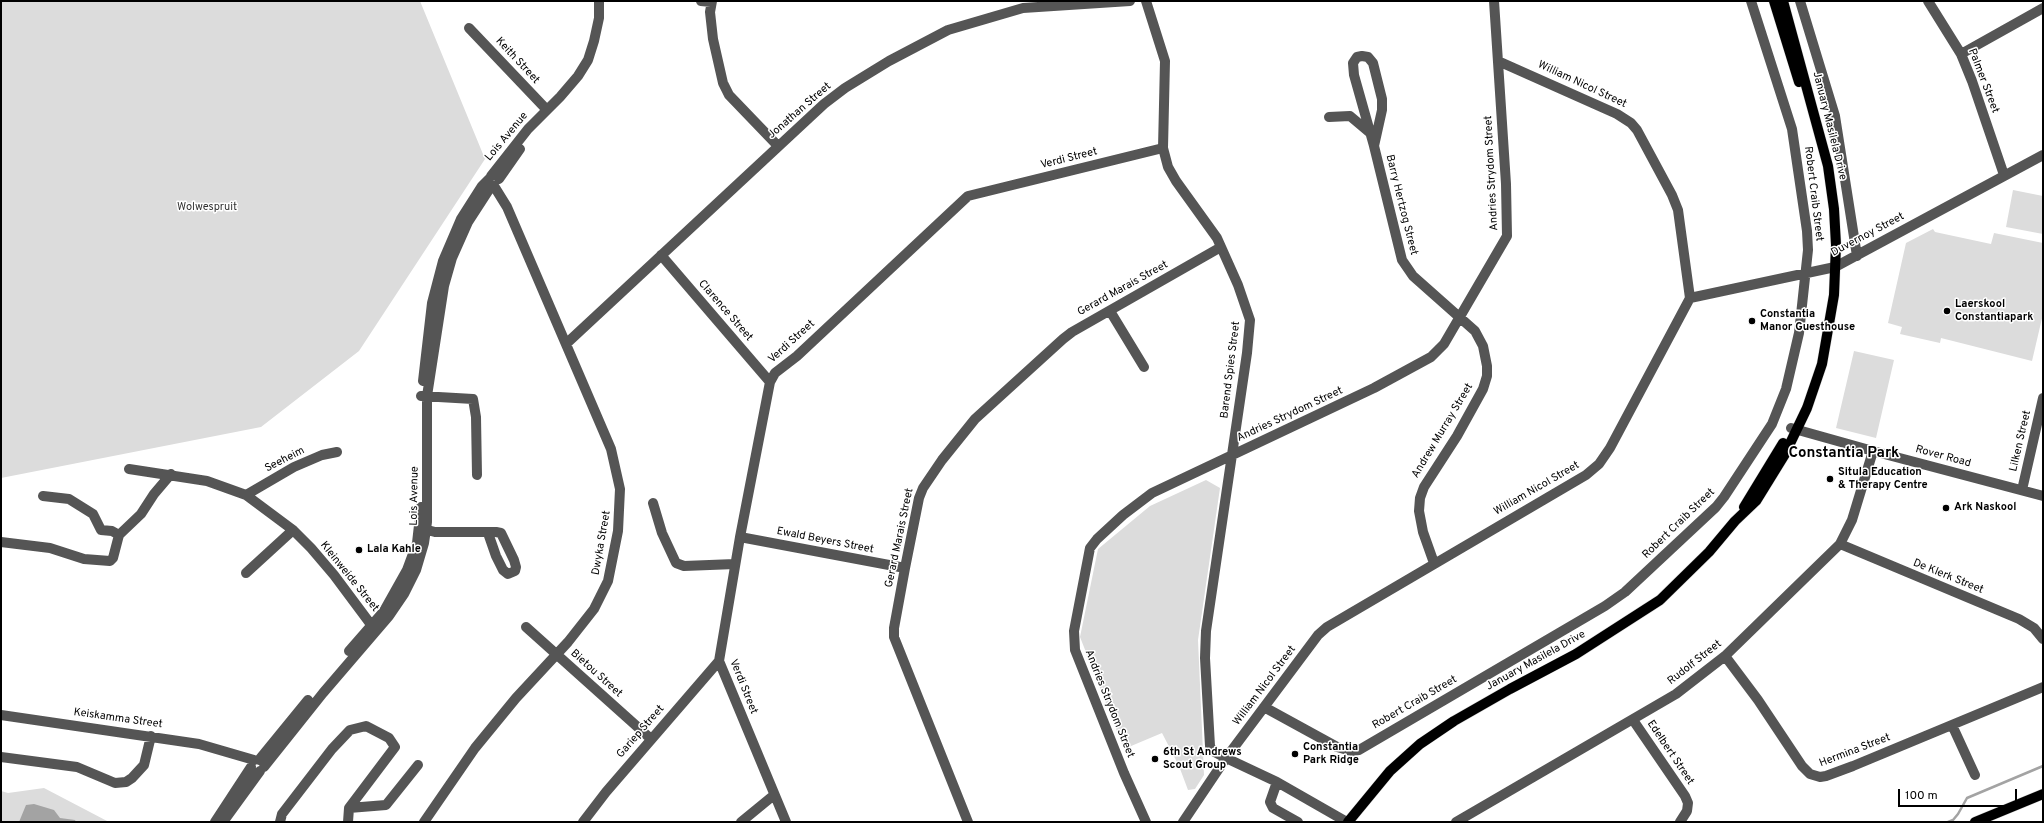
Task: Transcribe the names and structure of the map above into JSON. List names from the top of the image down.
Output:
{
  "streets": {
    "main road": ["January Masilela Drive"],
    "street": [
      "Keith Street",
      "Palmer Street",
      "William Nicol Street",
      "Jonathan Street",
      "Lois Avenue",
      "Verdi Street",
      "Andries Strydom Street",
      "Robert Craib Street",
      "Barry Hertzog Street",
      "Duvernoy Street",
      "Gerard Marais Street",
      "Clarence Street",
      "Barend Spies Street",
      "Andrew Murray Street",
      "Lilken Street",
      "Rover Road",
      "Seeheim",
      "Ewald Beyers Street",
      "Dwyka Street",
      "Kleinweide Street",
      "De Klerk Street",
      "Rudolf Street",
      "Bietou Street",
      "Keiskamma Street",
      "Gariep Street",
      "Hermina Street",
      "Edelbert Street"
    ]
  },
  "crossings": [
    ["Keith Street", "Lois Avenue"],
    ["Palmer Street", "Duvernoy Street"],
    ["William Nicol Street", "Andries Strydom Street"],
    ["William Nicol Street", "Robert Craib Street"],
    ["William Nicol Street", "Duvernoy Street"],
    ["William Nicol Street", "Barend Spies Street"],
    ["William Nicol Street", "Andrew Murray Street"],
    ["Jonathan Street", "Clarence Street"],
    ["Jonathan Street", "Dwyka Street"],
    ["January Masilela Drive", "Duvernoy Street"],
    ["January Masilela Drive", "Barend Spies Street"],
    ["January Masilela Drive", "Rover Road"],
    ["Lois Avenue", "Dwyka Street"],
    ["Lois Avenue", "Kleinweide Street"],
    ["Lois Avenue", "Keiskamma Street"],
    ["Verdi Street", "Clarence Street"],
    ["Verdi Street", "Barend Spies Street"],
    ["Verdi Street", "Ewald Beyers Street"],
    ["Verdi Street", "Gariep Street"],
    ["Andries Strydom Street", "Barry Hertzog Street"],
    ["Andries Strydom Street", "Barend Spies Street"],
    ["Andries Strydom Street", "Andrew Murray Street"],
    ["Robert Craib Street", "Duvernoy Street"],
    ["Barry Hertzog Street", "Andrew Murray Street"],
    ["Gerard Marais Street", "Barend Spies Street"],
    ["Gerard Marais Street", "Ewald Beyers Street"],
    ["Lilken Street", "Rover Road"],
    ["Rover Road", "Rudolf Street"],
    ["Seeheim", "Kleinweide Street"],
    ["Dwyka Street", "Bietou Street"],
    ["De Klerk Street", "Rudolf Street"],
    ["Rudolf Street", "Hermina Street"],
    ["Rudolf Street", "Edelbert Street"],
    ["Bietou Street", "Gariep Street"]
  ],
  "districts": ["Constantia Park"],
  "parks": ["Wolwespruit"],
  "places": [
    "Laerskool Constantiapark",
    "Constantia Manor Guesthouse",
    "Situla Education & Therapy Centre",
    "Ark Naskool",
    "Lala Kahle",
    "Constantia Park Ridge",
    "6th St Andrews Scout Group"
  ],
  "scale_bar": "100 m"
}
